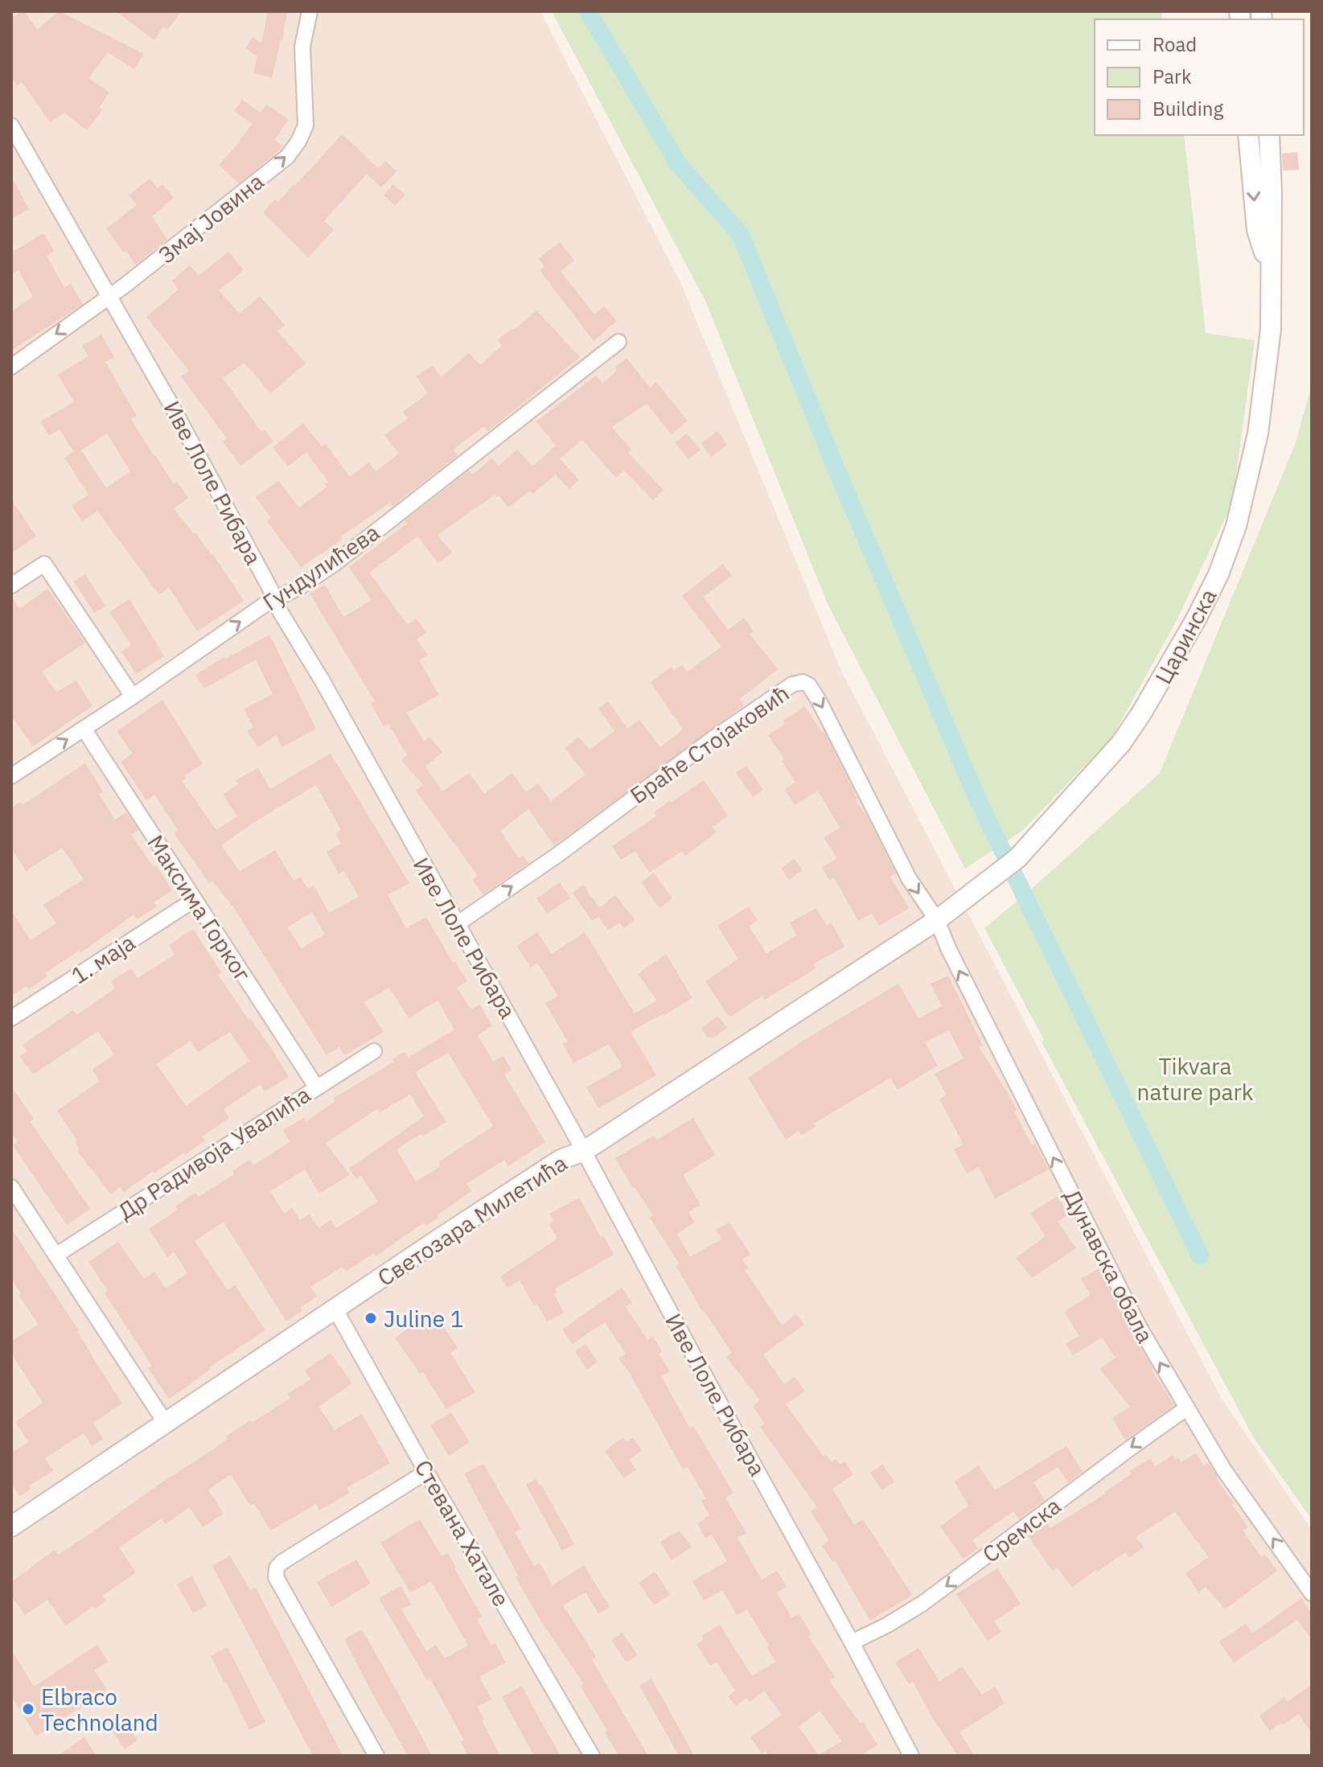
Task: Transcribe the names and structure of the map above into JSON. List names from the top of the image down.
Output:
{
  "streets": {
    "main road": ["Царинска", "Светозара Милетића"],
    "street": [
      "Змај Јовина",
      "Иве Лоле Рибара",
      "Гундулићева",
      "Браће Стојаковић",
      "Максима Горког",
      "1. маја",
      "Др Радивоја Увалића",
      "Дунавска обала",
      "Сремска",
      "Стевана Хатале"
    ]
  },
  "crossings": [
    ["Змај Јовина", "Иве Лоле Рибара"],
    ["Иве Лоле Рибара", "Гундулићева"],
    ["Иве Лоле Рибара", "Браће Стојаковић"],
    ["Иве Лоле Рибара", "Светозара Милетића"],
    ["Иве Лоле Рибара", "Сремска"],
    ["Гундулићева", "Максима Горког"],
    ["Царинска", "Браће Стојаковић"],
    ["Царинска", "Светозара Милетића"],
    ["Царинска", "Дунавска обала"],
    ["Браће Стојаковић", "Светозара Милетића"],
    ["Браће Стојаковић", "Дунавска обала"],
    ["Максима Горког", "1. маја"],
    ["Максима Горког", "Др Радивоја Увалића"],
    ["Светозара Милетића", "Дунавска обала"],
    ["Светозара Милетића", "Стевана Хатале"],
    ["Дунавска обала", "Сремска"]
  ],
  "one_way": ["Дунавска обала", "Сремска"],
  "parks": ["Tikvara nature park"],
  "places": ["Juline 1", "Elbraco Technoland"],
  "legend": ["Road", "Park", "Building"]
}
